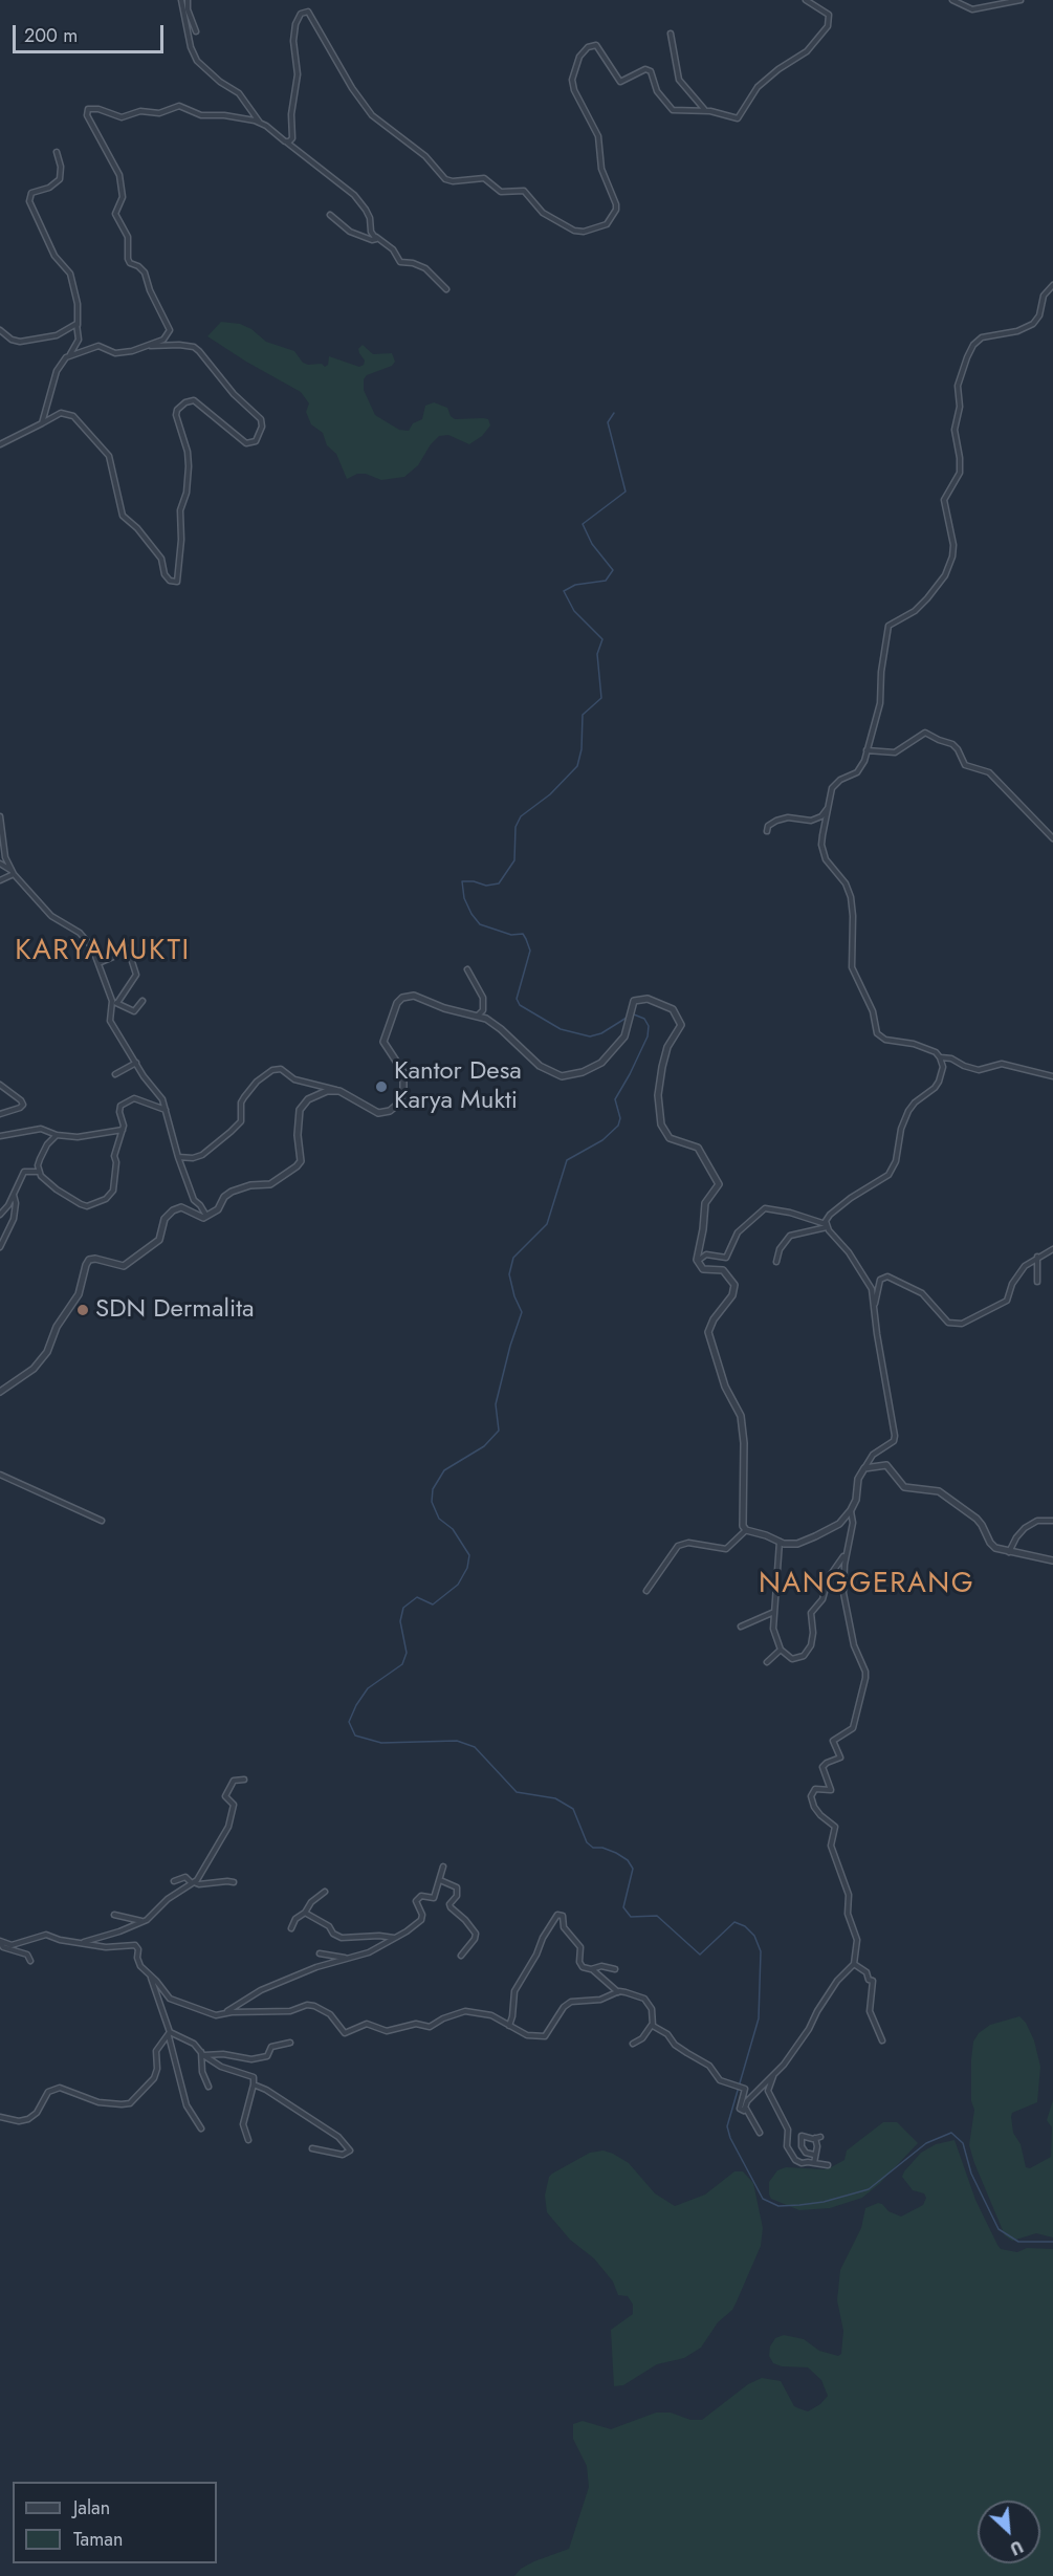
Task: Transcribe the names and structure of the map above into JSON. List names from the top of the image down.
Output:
{
  "districts": ["KARYAMUKTI", "NANGGERANG"],
  "places": ["Kantor Desa Karya Mukti", "SDN Dermalita"],
  "legend": ["Jalan", "Taman"],
  "scale_bar": "200 m",
  "north": "bottom right"
}
